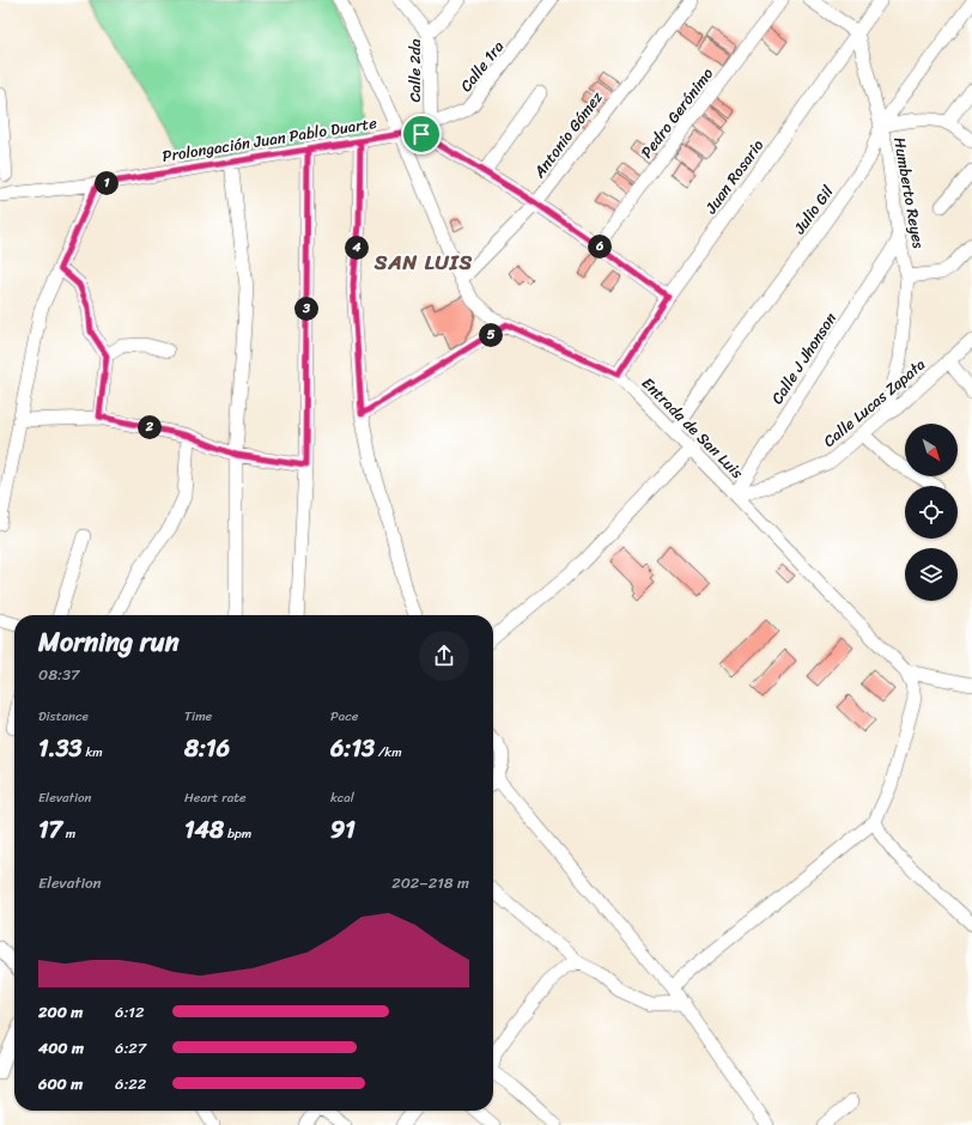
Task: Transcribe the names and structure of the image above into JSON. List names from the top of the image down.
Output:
{
  "streets": {
    "street": [
      "Calle 1ra",
      "Calle 2da",
      "Pedro Gerónimo",
      "Antonio Gómez",
      "Prolongación Juan Pablo Duarte",
      "Juan Rosario",
      "Humberto Reyes",
      "Julio Gil",
      "Calle J Jhonson",
      "Calle Lucas Zapata",
      "Entrada de San Luis"
    ]
  },
  "crossings": [
    ["Calle 1ra", "Calle 2da"],
    ["Calle 1ra", "Prolongación Juan Pablo Duarte"],
    ["Calle 2da", "Prolongación Juan Pablo Duarte"],
    ["Antonio Gómez", "Entrada de San Luis"],
    ["Prolongación Juan Pablo Duarte", "Entrada de San Luis"],
    ["Juan Rosario", "Humberto Reyes"],
    ["Juan Rosario", "Entrada de San Luis"],
    ["Humberto Reyes", "Julio Gil"],
    ["Humberto Reyes", "Calle J Jhonson"],
    ["Humberto Reyes", "Calle Lucas Zapata"],
    ["Julio Gil", "Entrada de San Luis"],
    ["Calle J Jhonson", "Calle Lucas Zapata"],
    ["Calle J Jhonson", "Entrada de San Luis"],
    ["Calle Lucas Zapata", "Entrada de San Luis"]
  ],
  "districts": ["SAN LUIS"],
  "north": "bottom right",
  "page": {
    "pins": [
      "1",
      "6",
      "4",
      "3",
      "5",
      "2"
    ],
    "heading": ["Morning run", "08:37"],
    "stats": [
      ["Distance", "1.33 km"],
      ["Time", "8:16"],
      ["Pace", "6:13 /km"],
      ["Elevation", "17 m"],
      ["Heart rate", "148 bpm"],
      ["kcal", "91"]
    ],
    "chart": ["Elevation", "202–218 m"],
    "list": [
      {
        "name": "200 m",
        "note": "6:12"
      },
      {
        "name": "400 m",
        "note": "6:27"
      },
      {
        "name": "600 m",
        "note": "6:22"
      }
    ]
  }
}
